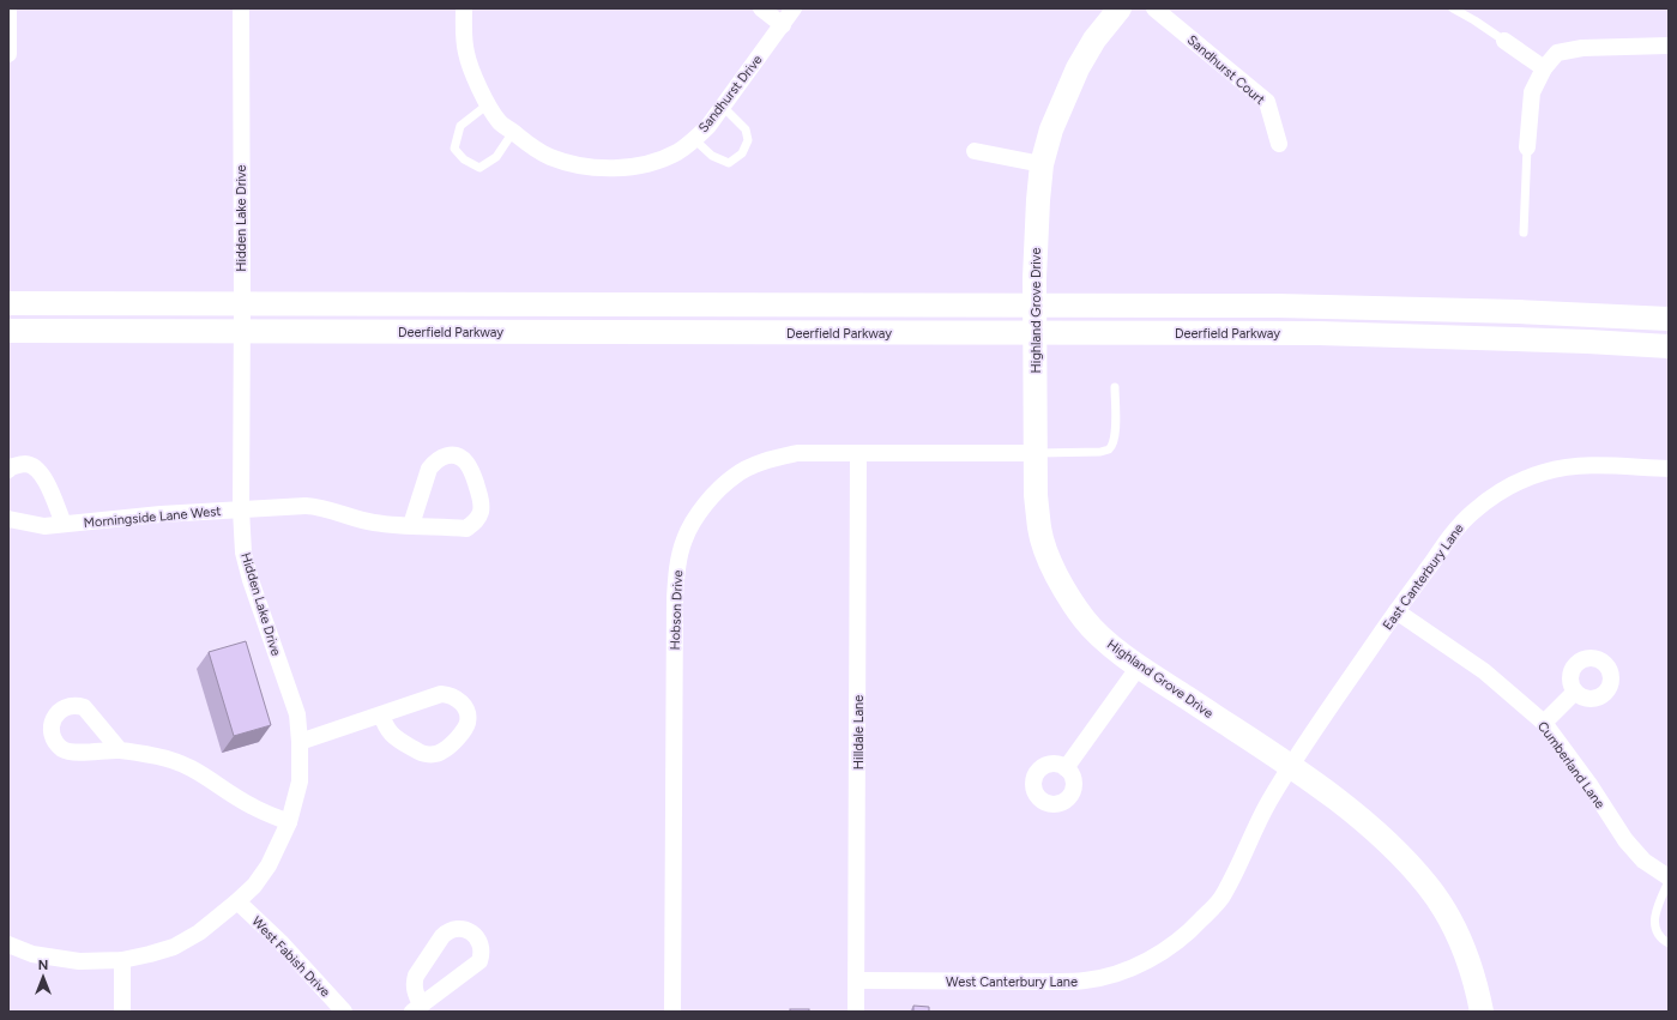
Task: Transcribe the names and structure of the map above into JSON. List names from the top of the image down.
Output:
{
  "streets": {
    "main road": ["Highland Grove Drive", "Deerfield Parkway"],
    "street": [
      "Sandhurst Court",
      "Sandhurst Drive",
      "Hidden Lake Drive",
      "Morningside Lane West",
      "East Canterbury Lane",
      "Hobson Drive",
      "Hilldale Lane",
      "Cumberland Lane",
      "West Fabish Drive",
      "West Canterbury Lane"
    ]
  },
  "crossings": [
    ["Hidden Lake Drive", "Deerfield Parkway"],
    ["Hidden Lake Drive", "Morningside Lane West"],
    ["Hidden Lake Drive", "West Fabish Drive"],
    ["Highland Grove Drive", "Deerfield Parkway"],
    ["Highland Grove Drive", "East Canterbury Lane"],
    ["Highland Grove Drive", "Hobson Drive"],
    ["Highland Grove Drive", "West Canterbury Lane"],
    ["East Canterbury Lane", "Cumberland Lane"],
    ["East Canterbury Lane", "West Canterbury Lane"],
    ["Hobson Drive", "Hilldale Lane"],
    ["Hilldale Lane", "West Canterbury Lane"]
  ],
  "north": "top"
}
